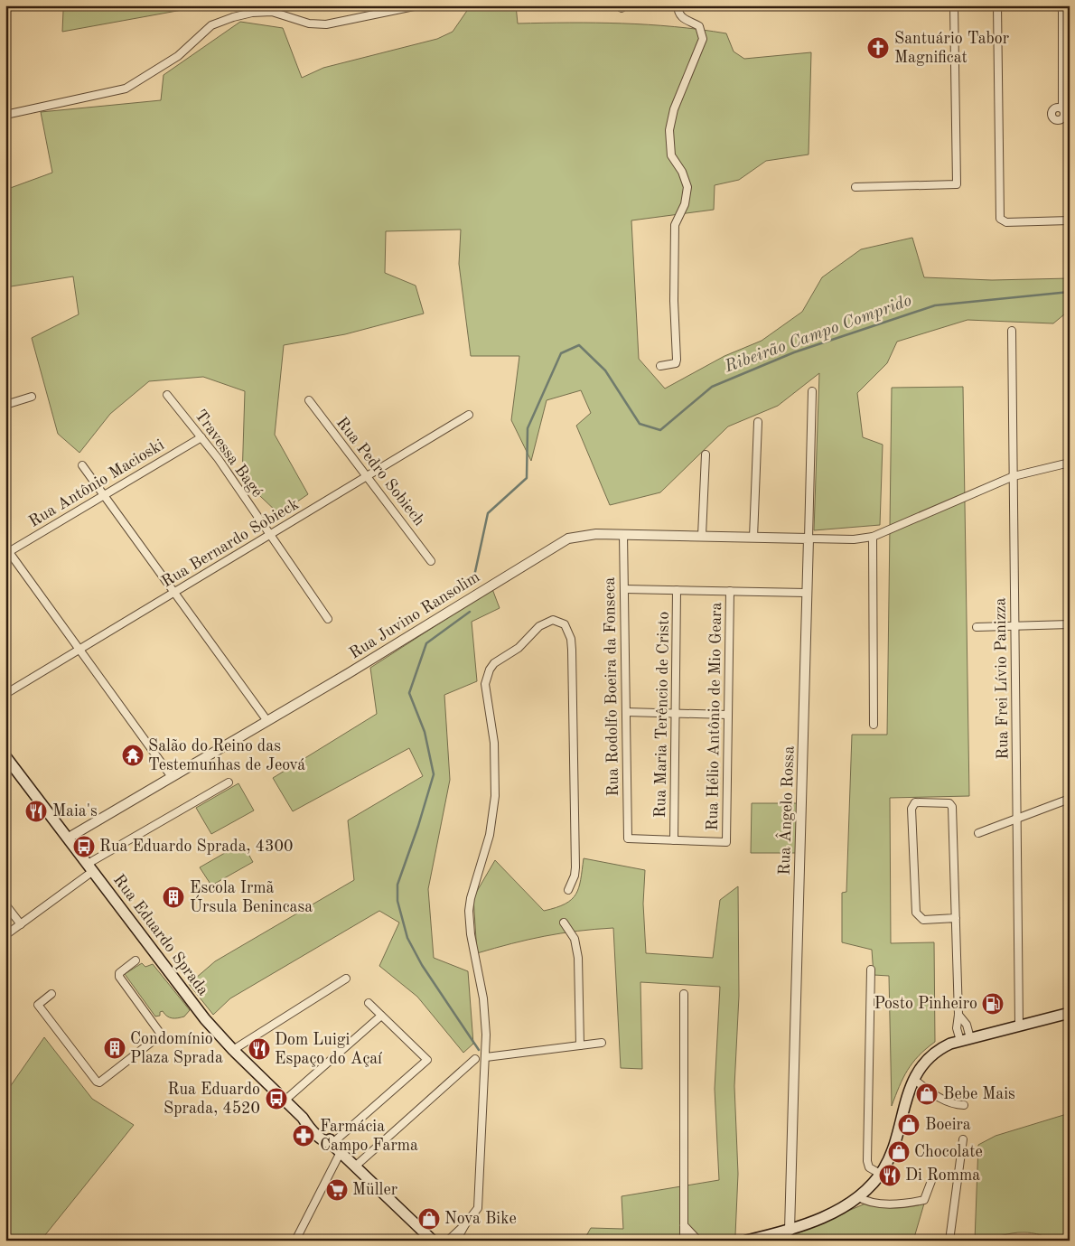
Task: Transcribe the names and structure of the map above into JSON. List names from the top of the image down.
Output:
{
  "streets": {
    "main road": ["Rua Eduardo Sprada"],
    "street": [
      "Travessa Bagé",
      "Rua Pedro Sobiech",
      "Rua Antônio Macioski",
      "Rua Bernardo Sobieck",
      "Rua Juvino Ransolim",
      "Rua Frei Lívio Panizza",
      "Rua Rodolfo Boeira da Fonseca",
      "Rua Maria Terêncio de Cristo",
      "Rua Hélio Antônio de Mio Geara",
      "Rua Ângelo Rossa"
    ]
  },
  "crossings": [
    ["Travessa Bagé", "Rua Antônio Macioski"],
    ["Travessa Bagé", "Rua Bernardo Sobieck"],
    ["Rua Pedro Sobiech", "Rua Bernardo Sobieck"],
    ["Rua Juvino Ransolim", "Rua Rodolfo Boeira da Fonseca"],
    ["Rua Juvino Ransolim", "Rua Ângelo Rossa"],
    ["Rua Juvino Ransolim", "Rua Eduardo Sprada"],
    ["Rua Rodolfo Boeira da Fonseca", "Rua Maria Terêncio de Cristo"],
    ["Rua Rodolfo Boeira da Fonseca", "Rua Hélio Antônio de Mio Geara"],
    ["Rua Maria Terêncio de Cristo", "Rua Hélio Antônio de Mio Geara"]
  ],
  "water": ["Ribeirão Campo Comprido"],
  "places": {
    "church": ["Santuário Tabor Magnificat"],
    "temple": ["Salão do Reino das Testemunhas de Jeová"],
    "restaurant": ["Maia's", "Dom Luigi Espaço do Açaí", "Di Romma"],
    "bus stop": ["Rua Eduardo Sprada, 4300", "Rua Eduardo Sprada, 4520"],
    "building": ["Escola Irmã Úrsula Benincasa", "Condomínio Plaza Sprada"],
    "fuel station": ["Posto Pinheiro"],
    "shop": [
      "Bebe Mais",
      "Boeira",
      "Chocolate",
      "Nova Bike"
    ],
    "pharmacy": ["Farmácia Campo Farma"],
    "supermarket": ["Müller"]
  }
}
